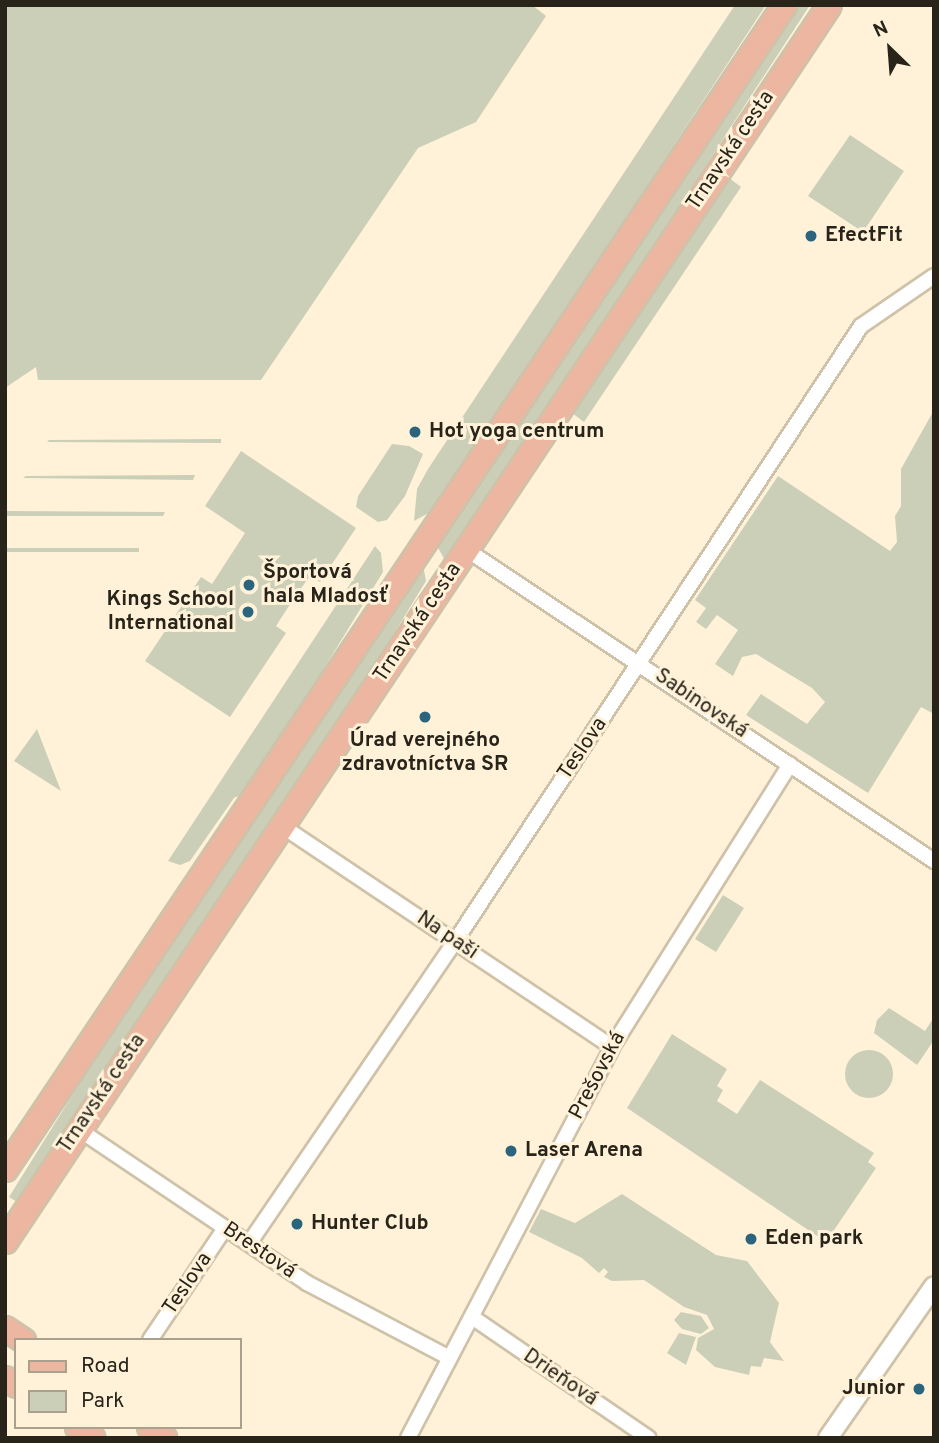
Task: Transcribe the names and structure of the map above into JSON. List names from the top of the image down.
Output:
{
  "streets": {
    "main road": ["Trnavská cesta"],
    "street": [
      "Sabinovská",
      "Teslova",
      "Na paši",
      "Prešovská",
      "Brestová",
      "Drieňová"
    ]
  },
  "crossings": [
    ["Trnavská cesta", "Sabinovská"],
    ["Trnavská cesta", "Na paši"],
    ["Trnavská cesta", "Brestová"],
    ["Sabinovská", "Teslova"],
    ["Sabinovská", "Prešovská"],
    ["Teslova", "Na paši"],
    ["Teslova", "Brestová"],
    ["Na paši", "Prešovská"],
    ["Prešovská", "Brestová"],
    ["Prešovská", "Drieňová"]
  ],
  "places": [
    "EfectFit",
    "Hot yoga centrum",
    "Športová hala Mladosť",
    "Kings School International",
    "Úrad verejného zdravotníctva SR",
    "Laser Arena",
    "Hunter Club",
    "Eden park",
    "Junior"
  ],
  "legend": ["Road", "Park"],
  "north": "top left"
}
